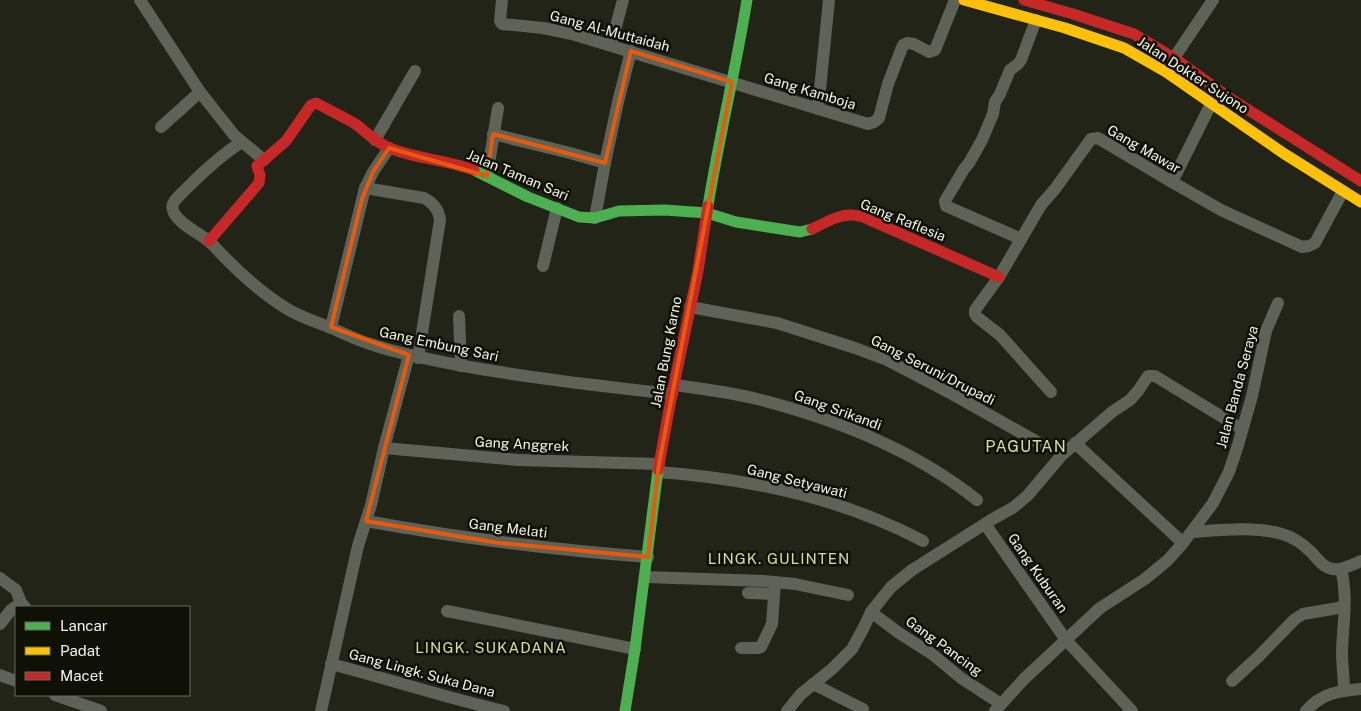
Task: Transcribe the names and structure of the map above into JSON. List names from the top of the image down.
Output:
{
  "streets": {
    "main road": [
      "Jalan Dokter Sujono",
      "Jalan Taman Sari",
      "Gang Raflesia",
      "Jalan Bung Karno"
    ],
    "street": [
      "Gang Al-Muttaidah",
      "Gang Kamboja",
      "Gang Mawar",
      "Gang Embung Sari",
      "Gang Seruni/Drupadi",
      "Jalan Banda Seraya",
      "Gang Srikandi",
      "Gang Anggrek",
      "Gang Setyawati",
      "Gang Melati",
      "Gang Kuburan",
      "Gang Pancing",
      "Gang Lingk. Suka Dana"
    ]
  },
  "crossings": [
    ["Gang Al-Muttaidah", "Gang Kamboja"],
    ["Gang Al-Muttaidah", "Jalan Bung Karno"],
    ["Jalan Dokter Sujono", "Gang Mawar"],
    ["Gang Kamboja", "Jalan Bung Karno"],
    ["Gang Mawar", "Gang Raflesia"],
    ["Jalan Taman Sari", "Gang Raflesia"],
    ["Jalan Taman Sari", "Jalan Bung Karno"],
    ["Gang Raflesia", "Jalan Bung Karno"],
    ["Gang Embung Sari", "Jalan Bung Karno"],
    ["Gang Embung Sari", "Gang Srikandi"],
    ["Jalan Bung Karno", "Gang Seruni/Drupadi"],
    ["Jalan Bung Karno", "Gang Srikandi"],
    ["Jalan Bung Karno", "Gang Anggrek"],
    ["Jalan Bung Karno", "Gang Setyawati"],
    ["Jalan Bung Karno", "Gang Melati"],
    ["Jalan Banda Seraya", "Gang Kuburan"],
    ["Jalan Banda Seraya", "Gang Pancing"],
    ["Gang Anggrek", "Gang Setyawati"]
  ],
  "districts": ["PAGUTAN", "LINGK. GULINTEN", "LINGK. SUKADANA"],
  "legend": ["Lancar", "Padat", "Macet"]
}
